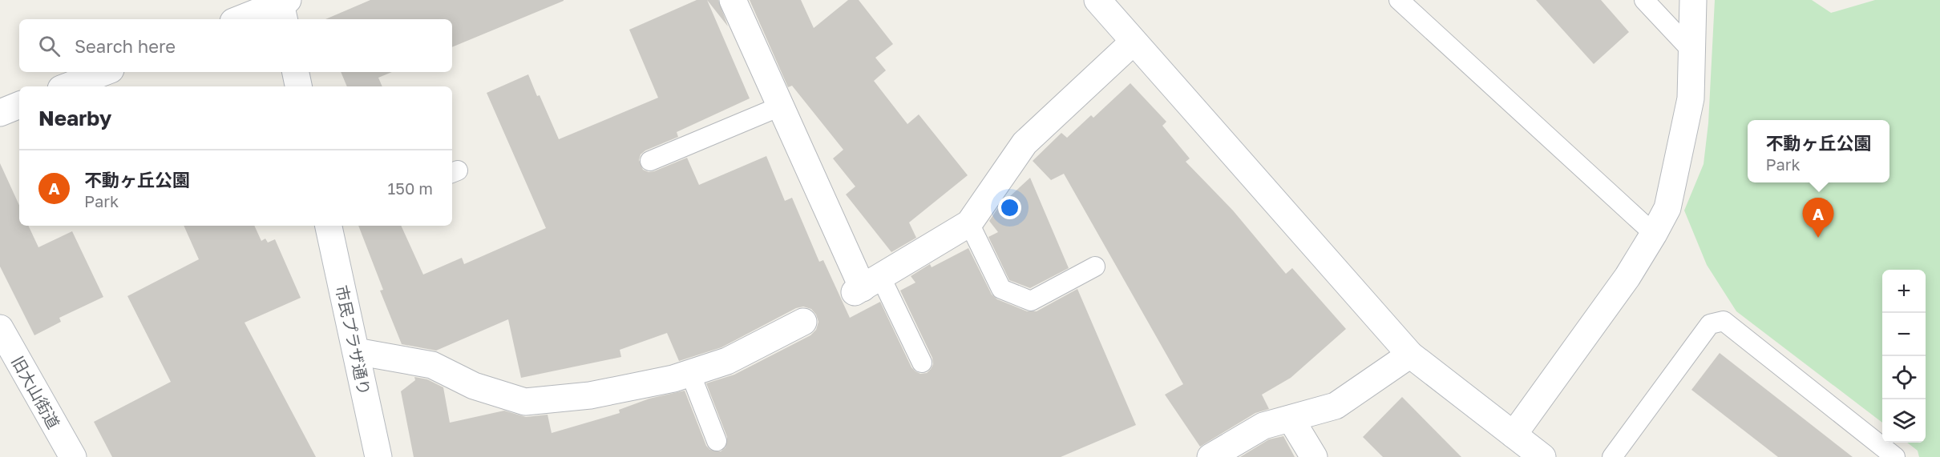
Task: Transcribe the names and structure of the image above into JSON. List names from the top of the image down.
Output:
{
  "streets": {
    "street": ["市民プラザ通り", "旧大山街道"]
  },
  "page": {
    "search": "Search here",
    "heading": "Nearby",
    "popup": ["不動ヶ丘公園", "Park"],
    "list": [
      {
        "mark": "A",
        "name": "不動ヶ丘公園",
        "note": "Park",
        "value": "150 m"
      }
    ],
    "pins": "A",
    "map_buttons": ["+", "−"]
  }
}
